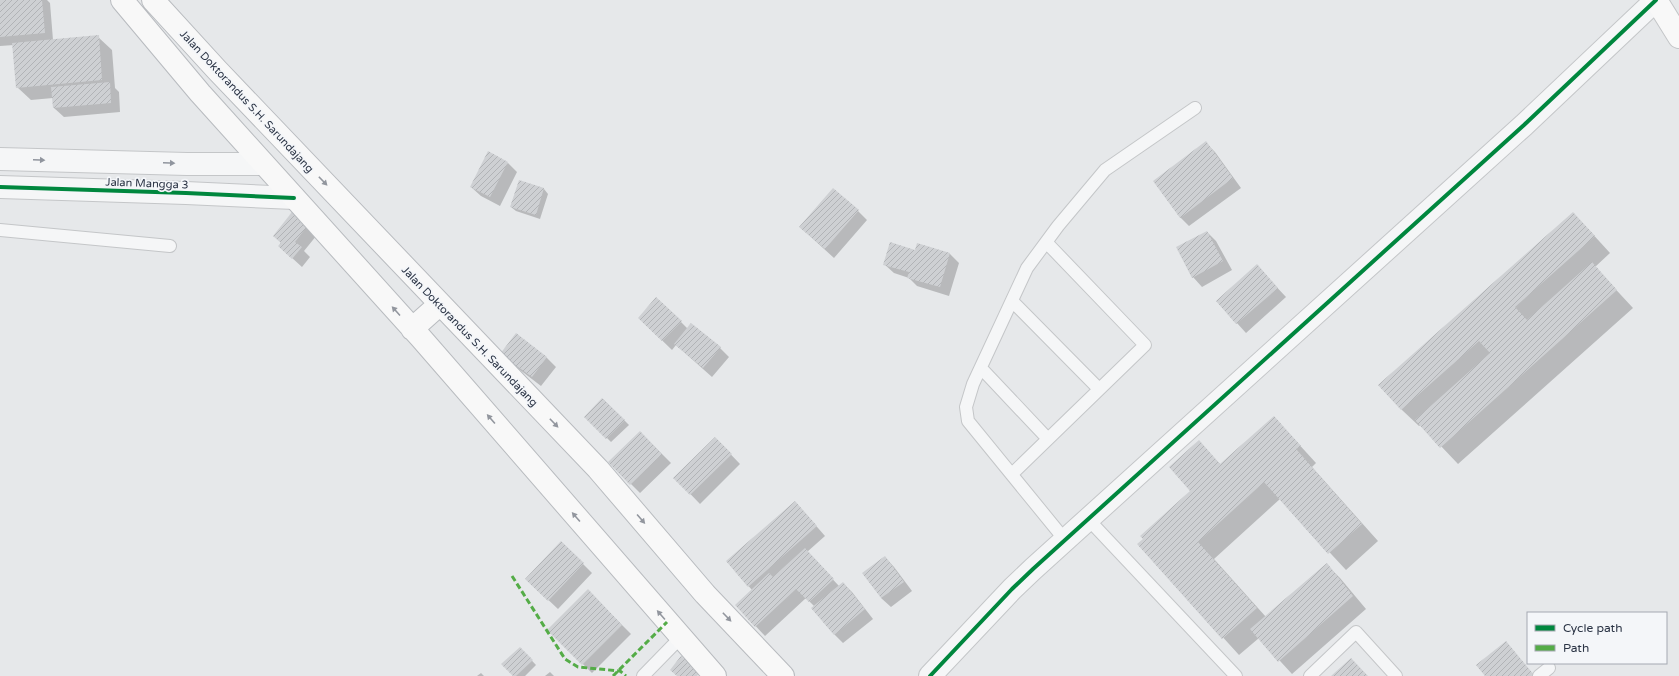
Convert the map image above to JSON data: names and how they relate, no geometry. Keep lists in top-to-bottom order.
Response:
{
  "streets": {
    "main road": ["Jalan Doktorandus S.H. Sarundajang"],
    "street": ["Jalan Mangga 3"]
  },
  "legend": ["Cycle path", "Path"]
}
